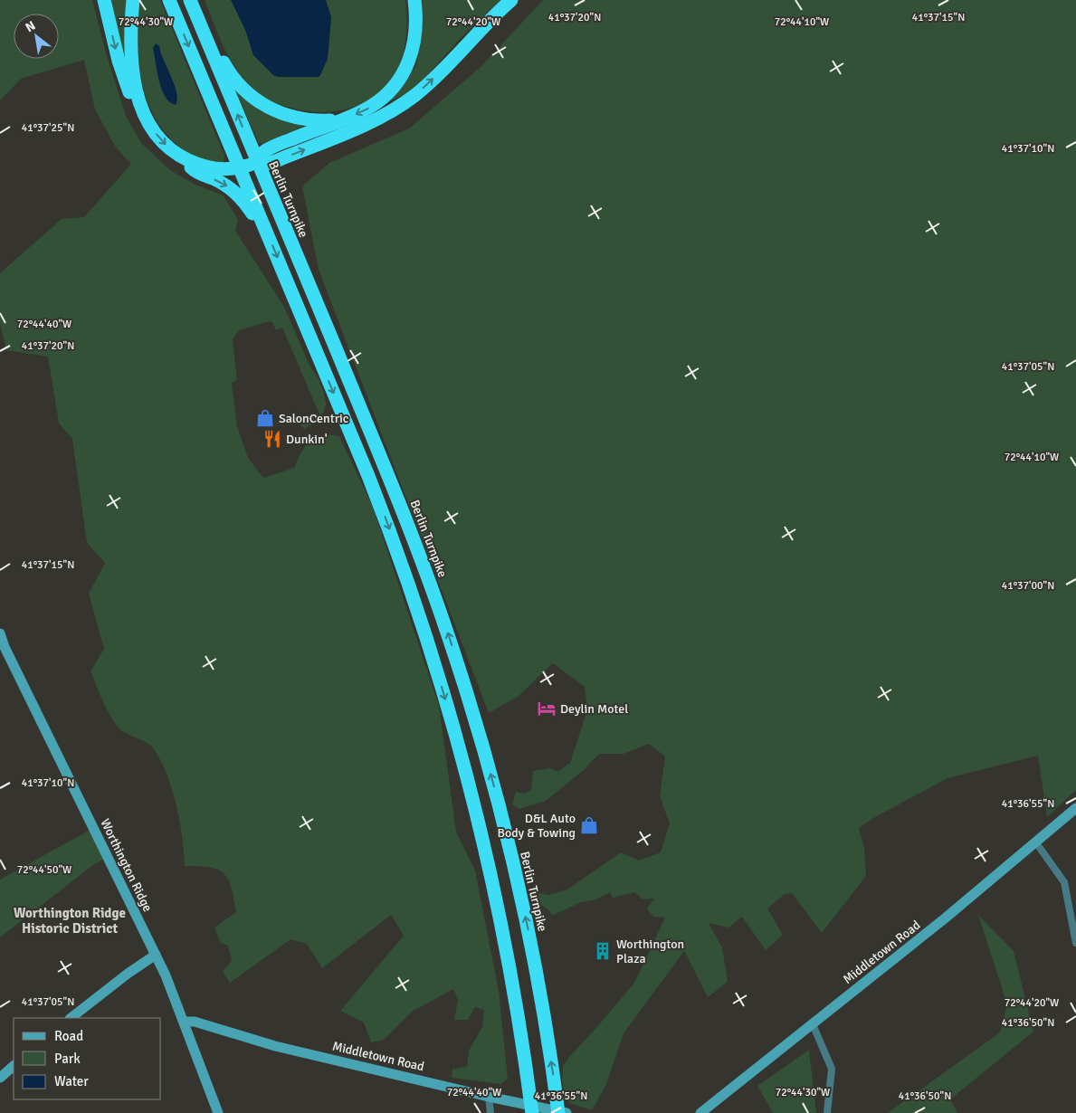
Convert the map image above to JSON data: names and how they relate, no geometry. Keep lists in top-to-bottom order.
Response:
{
  "streets": {
    "highway": ["Berlin Turnpike"],
    "street": ["Worthington Ridge", "Middletown Road"]
  },
  "crossings": [
    ["Berlin Turnpike", "Middletown Road"],
    ["Worthington Ridge", "Middletown Road"]
  ],
  "districts": ["Worthington Ridge Historic District"],
  "places": {
    "shop": ["SalonCentric", "D&L Auto Body & Towing"],
    "restaurant": ["Dunkin'"],
    "hotel": ["Deylin Motel"],
    "building": ["Worthington Plaza"]
  },
  "legend": ["Road", "Park", "Water"],
  "north": "top left",
  "coordinates": [
    "41°37'20\"N",
    "41°37'15\"N",
    "72°44'30\"W",
    "72°44'20\"W",
    "72°44'10\"W",
    "41°37'25\"N",
    "41°37'10\"N",
    "72°44'40\"W",
    "41°37'05\"N",
    "41°37'00\"N",
    "41°36'55\"N",
    "72°44'50\"W",
    "41°36'50\"N"
  ]
}
